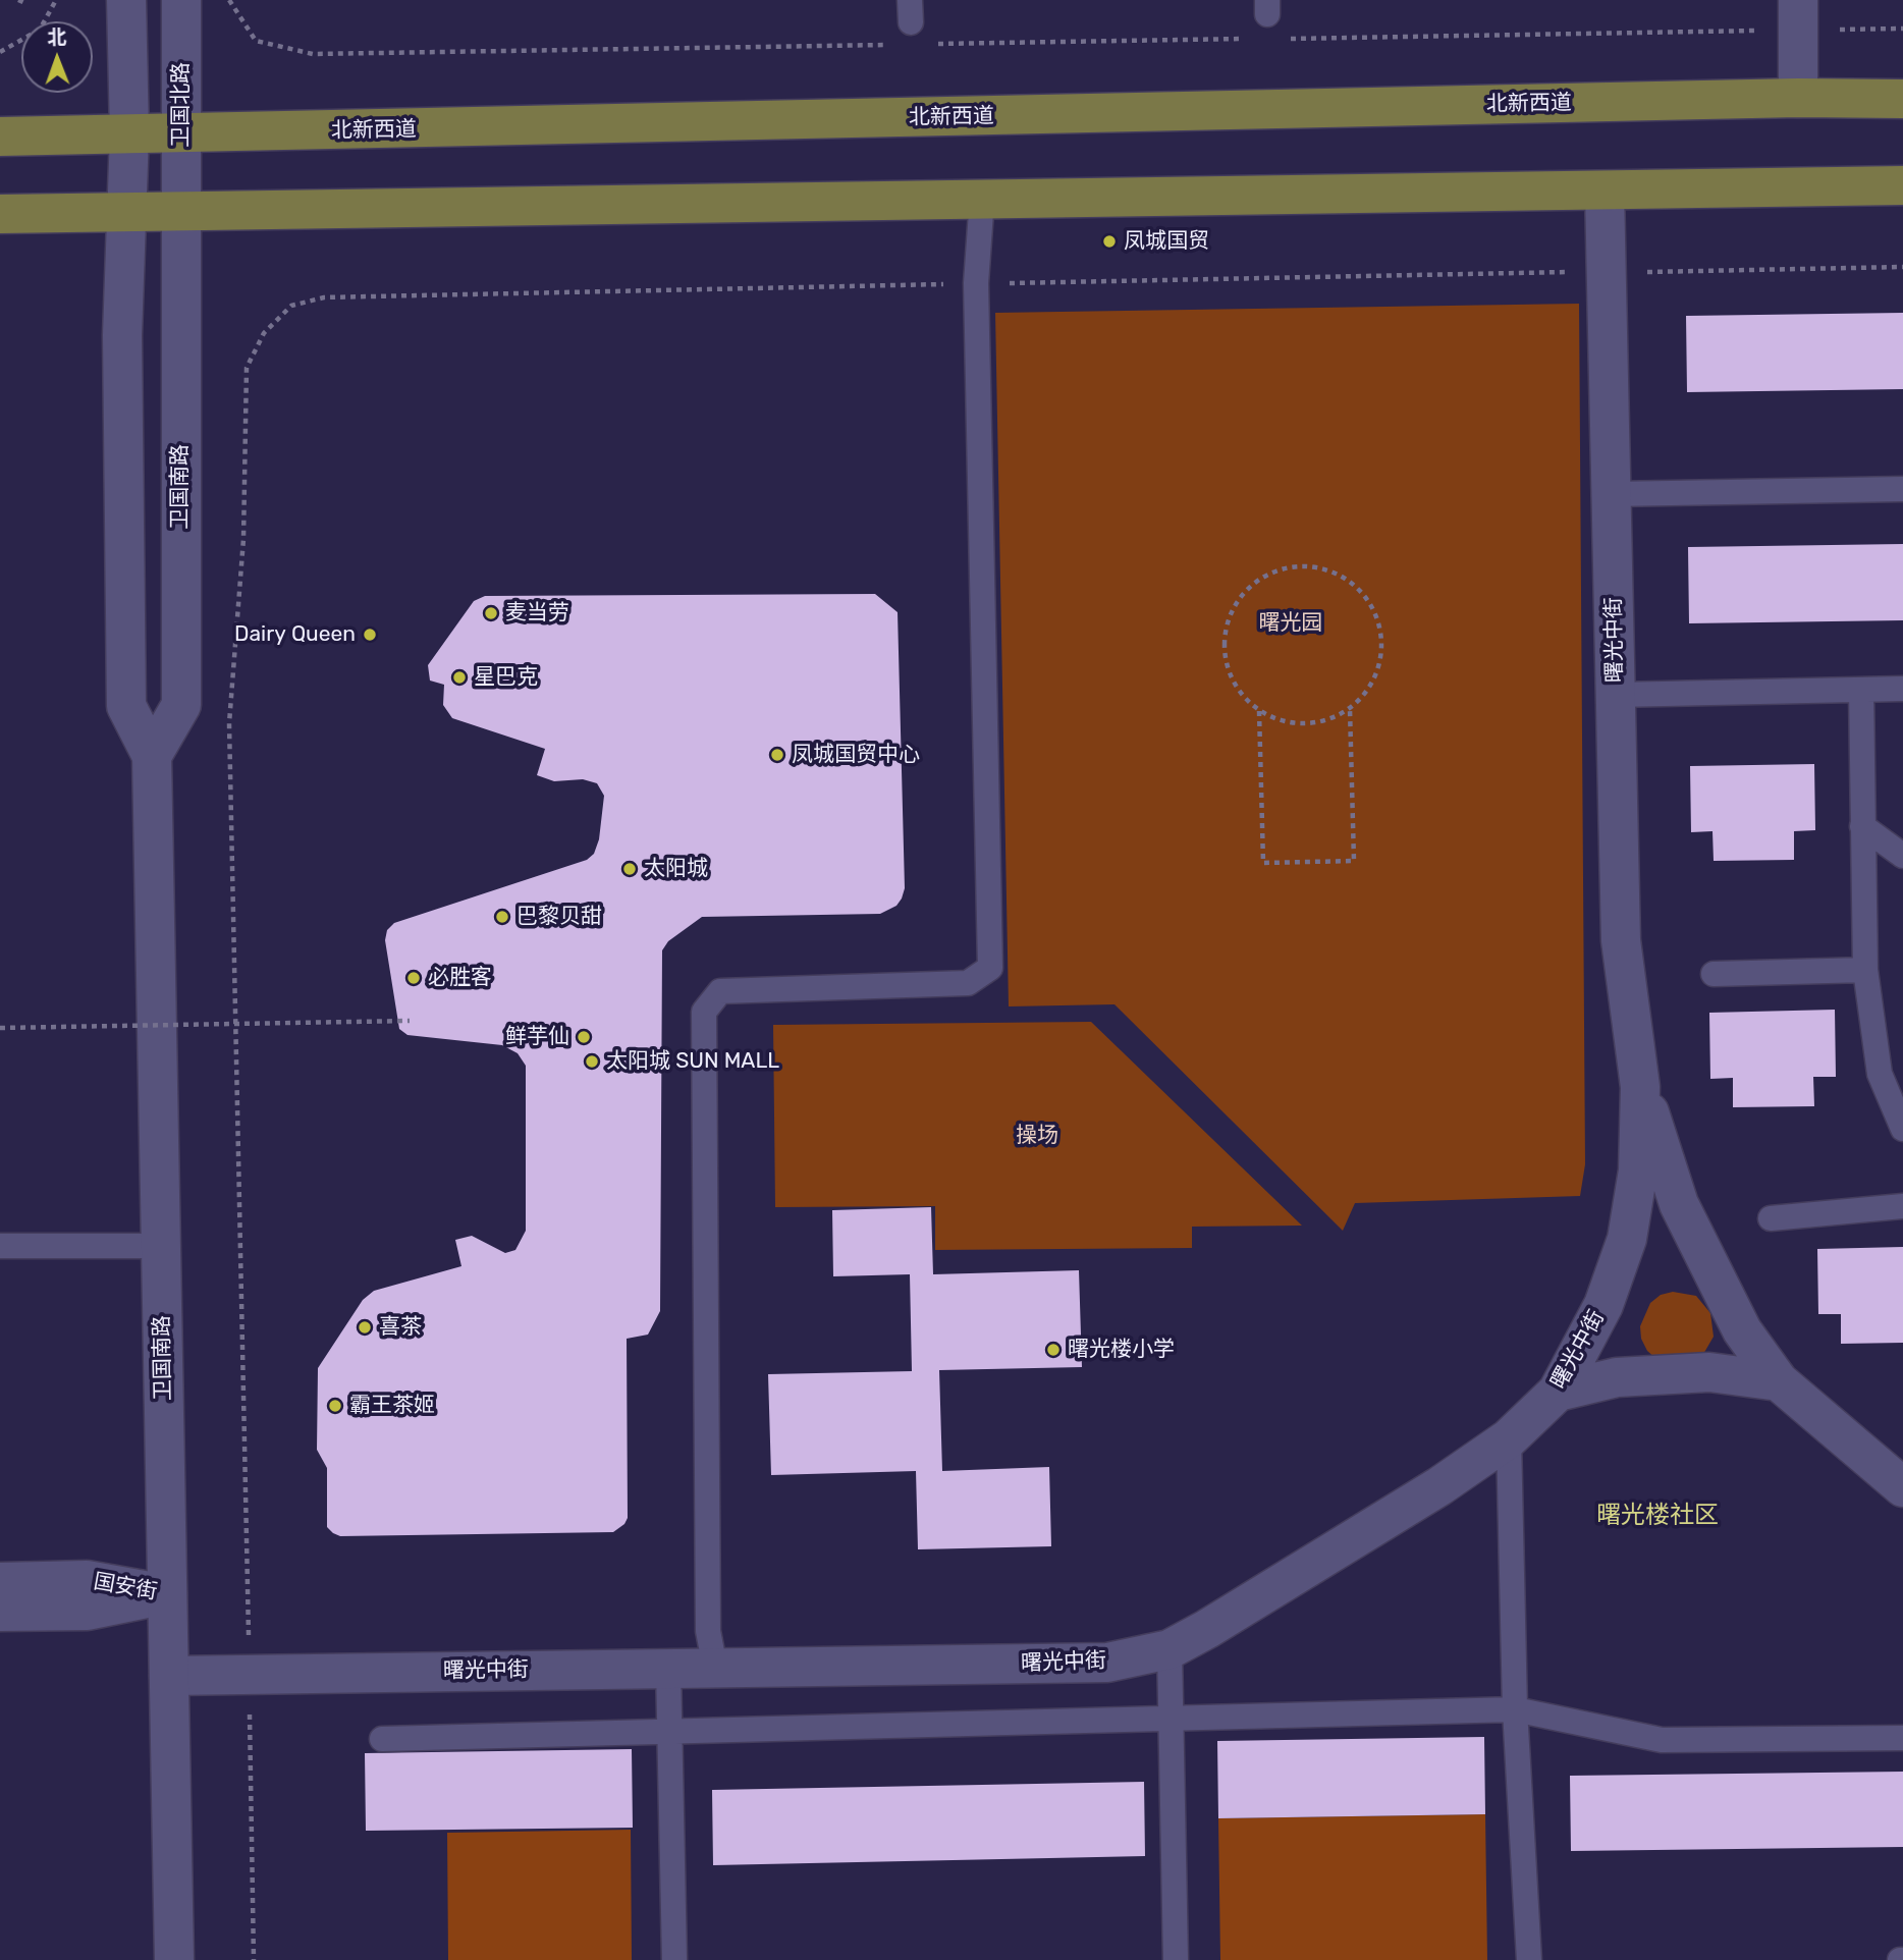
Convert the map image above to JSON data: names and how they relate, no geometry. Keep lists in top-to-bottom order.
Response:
{
  "streets": {
    "main road": ["北新西道"],
    "street": [
      "卫国北路",
      "卫国南路",
      "曙光中街",
      "国安街"
    ]
  },
  "crossings": [
    ["北新西道", "卫国北路"],
    ["卫国北路", "卫国南路"],
    ["卫国南路", "曙光中街"],
    ["卫国南路", "国安街"]
  ],
  "districts": ["曙光楼社区"],
  "parks": ["曙光园", "操场"],
  "places": [
    "凤城国贸",
    "麦当劳",
    "Dairy Queen",
    "星巴克",
    "凤城国贸中心",
    "太阳城",
    "巴黎贝甜",
    "必胜客",
    "鲜芋仙",
    "太阳城 SUN MALL",
    "喜茶",
    "曙光楼小学",
    "霸王茶姬"
  ],
  "north": "top"
}
